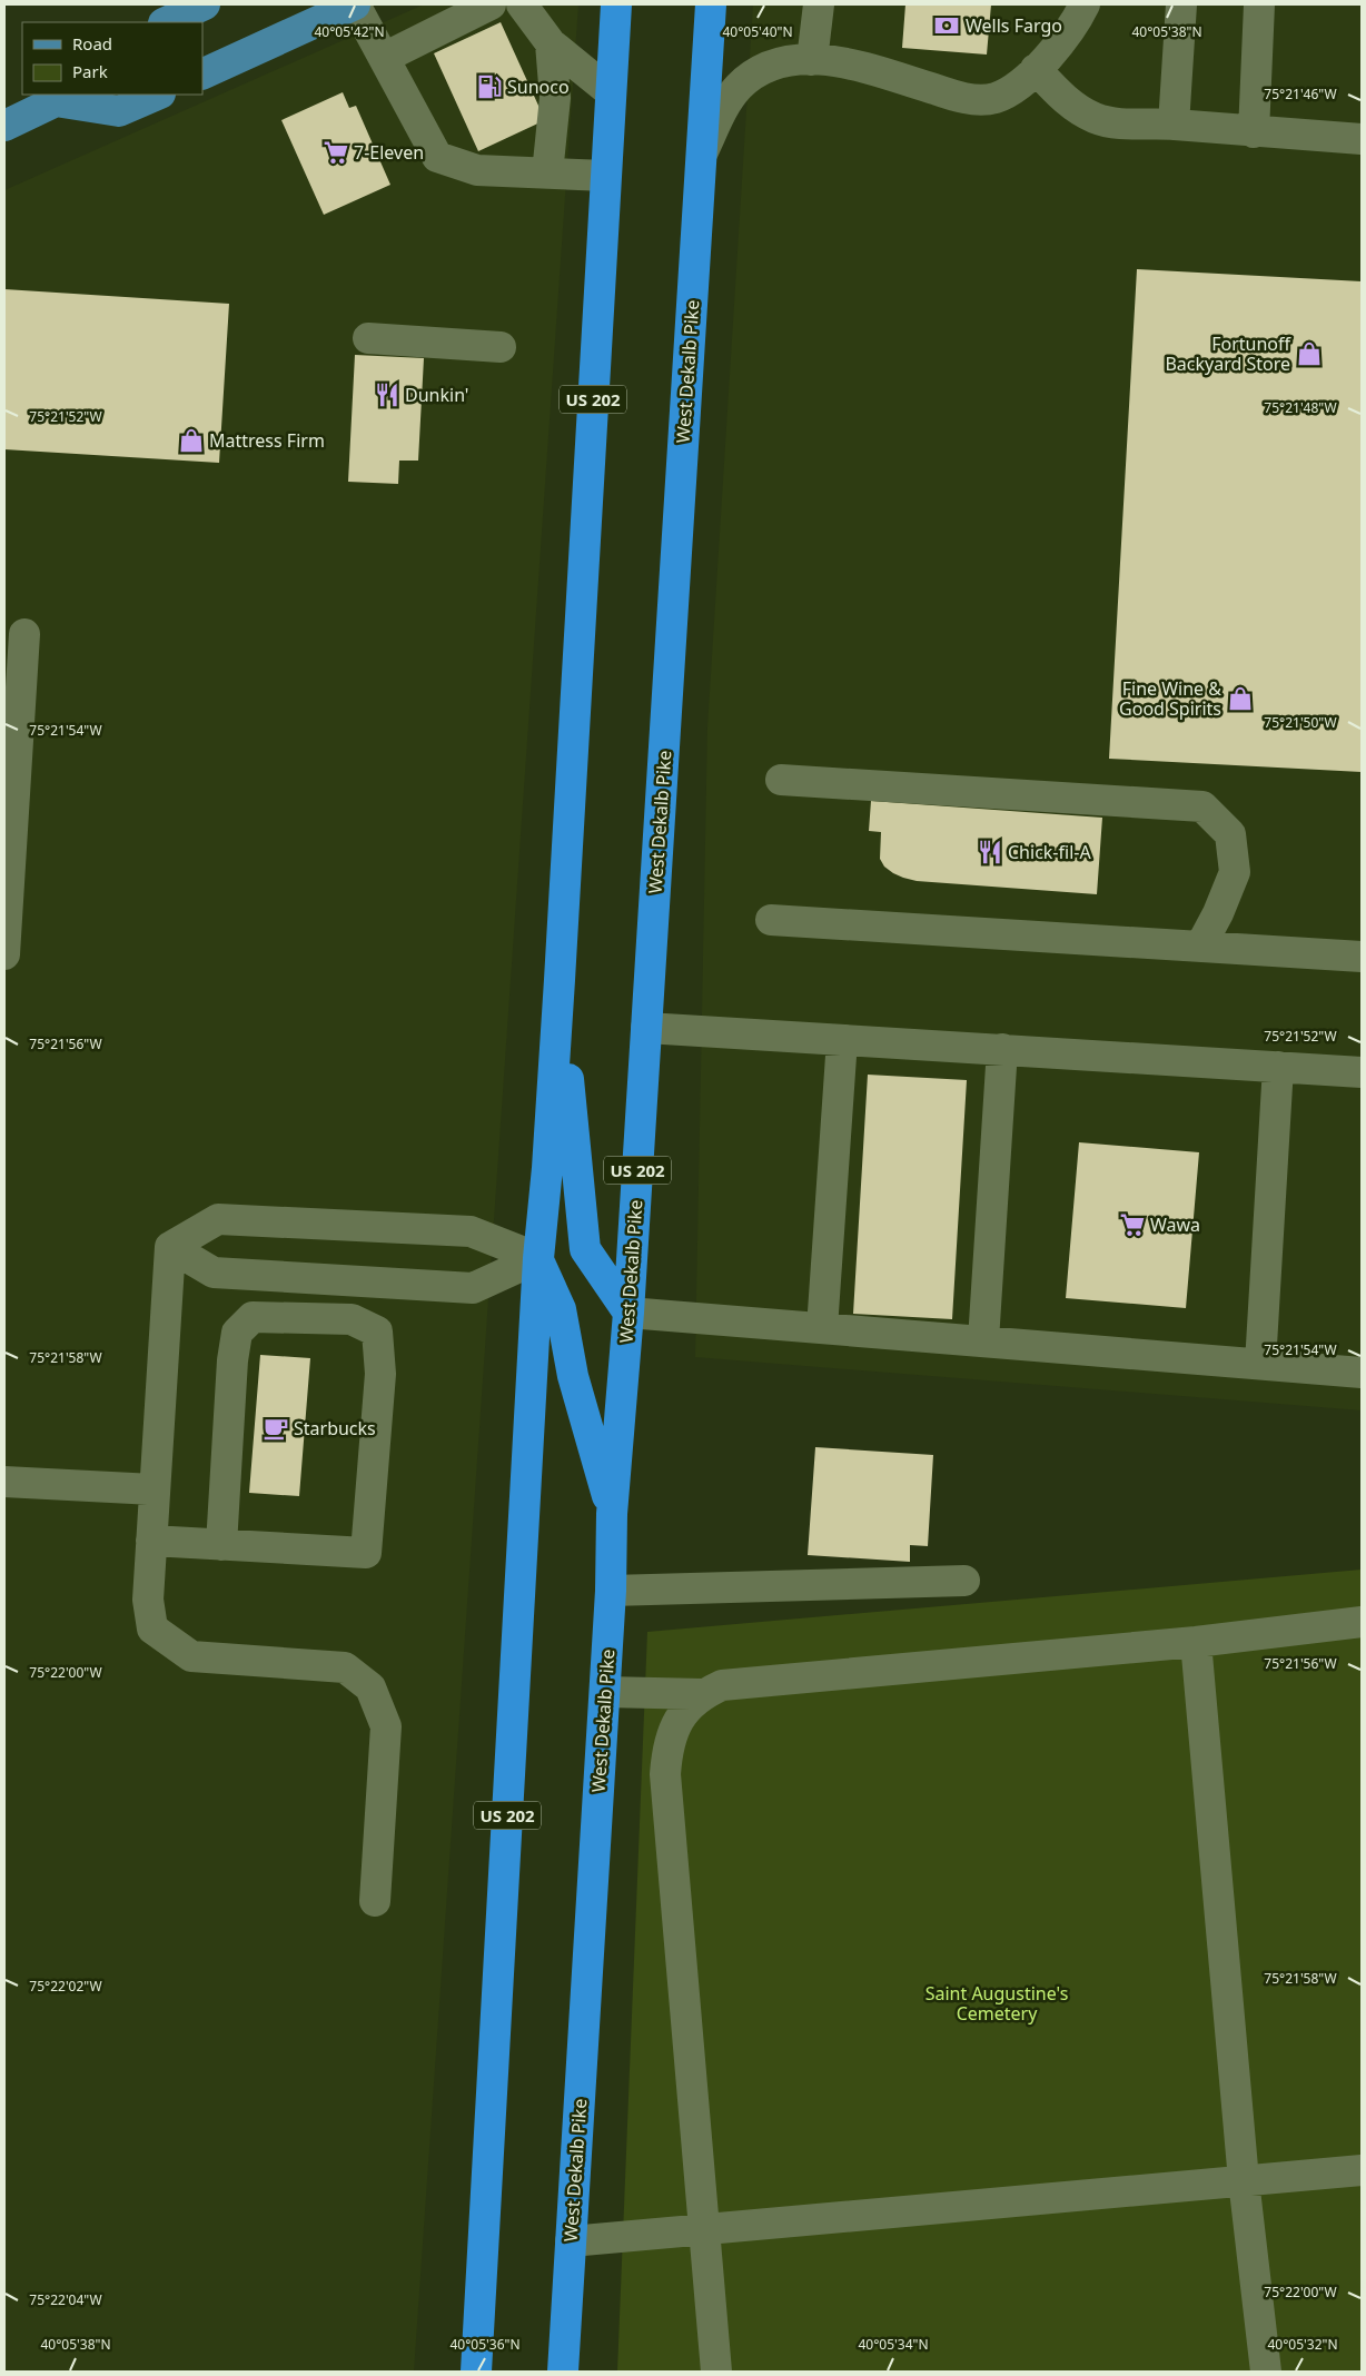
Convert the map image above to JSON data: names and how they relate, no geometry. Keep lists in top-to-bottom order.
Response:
{
  "streets": {
    "highway": ["West Dekalb Pike", "US 202"]
  },
  "parks": ["Saint Augustine's Cemetery"],
  "places": {
    "bank": ["Wells Fargo"],
    "fuel station": ["Sunoco"],
    "supermarket": ["7-Eleven", "Wawa"],
    "shop": ["Fortunoff Backyard Store", "Mattress Firm", "Fine Wine & Good Spirits"],
    "restaurant": ["Dunkin'", "Chick-fil-A"],
    "cafe": ["Starbucks"]
  },
  "legend": ["Road", "Park"],
  "coordinates": [
    "40°05'42\"N",
    "40°05'40\"N",
    "40°05'38\"N",
    "75°21'46\"W",
    "75°21'48\"W",
    "75°21'52\"W",
    "75°21'50\"W",
    "75°21'54\"W",
    "75°21'56\"W",
    "75°21'58\"W",
    "75°22'00\"W",
    "75°22'02\"W",
    "75°22'04\"W",
    "40°05'36\"N",
    "40°05'34\"N",
    "40°05'32\"N"
  ]
}
